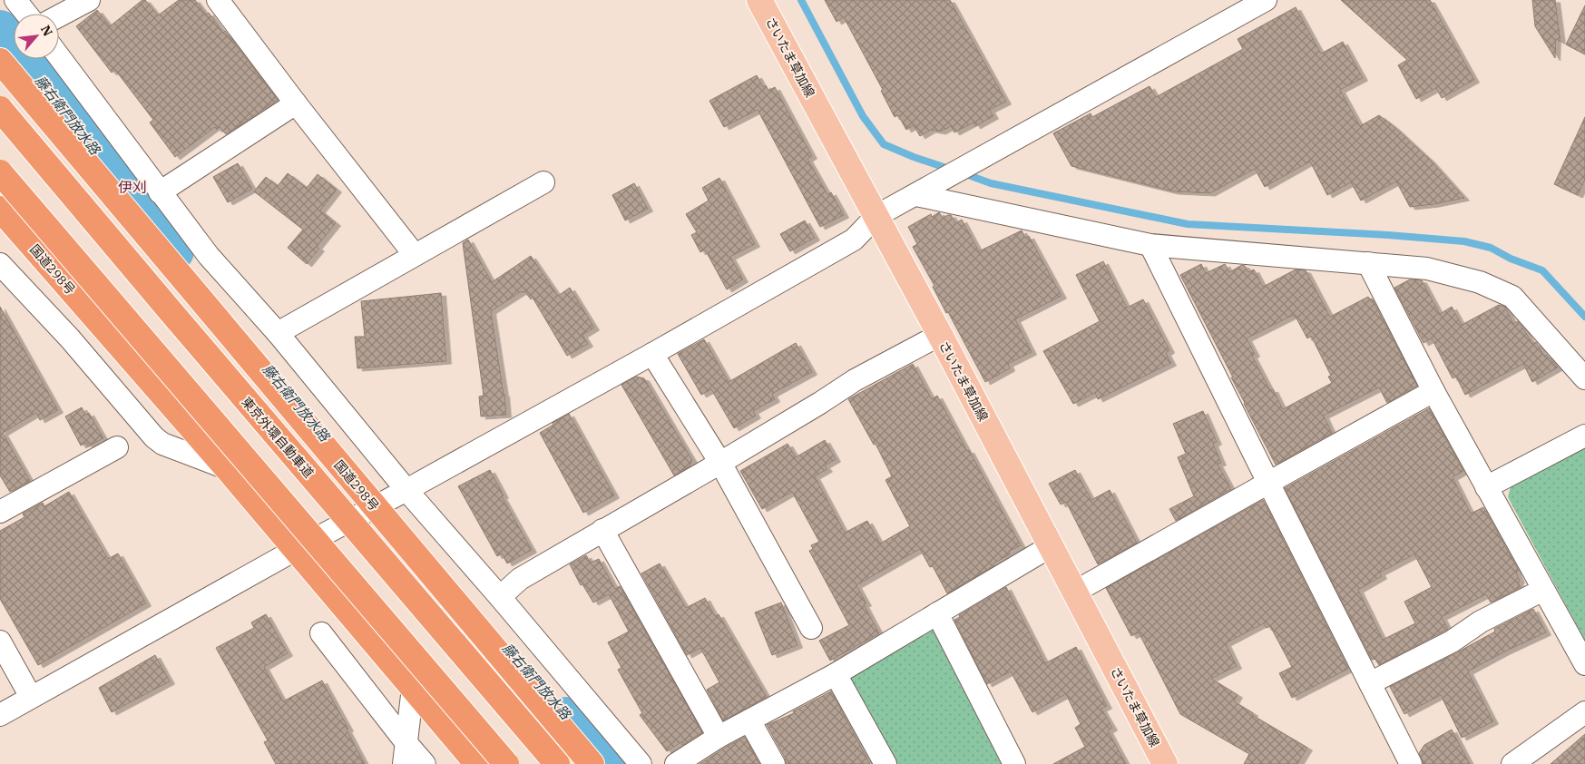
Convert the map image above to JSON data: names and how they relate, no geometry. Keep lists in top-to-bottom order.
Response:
{
  "streets": {
    "highway": ["国道298号", "東京外環自動車道"],
    "main road": ["さいたま草加線"]
  },
  "districts": ["伊刈"],
  "water": ["藤右衛門放水路"],
  "north": "top right"
}
